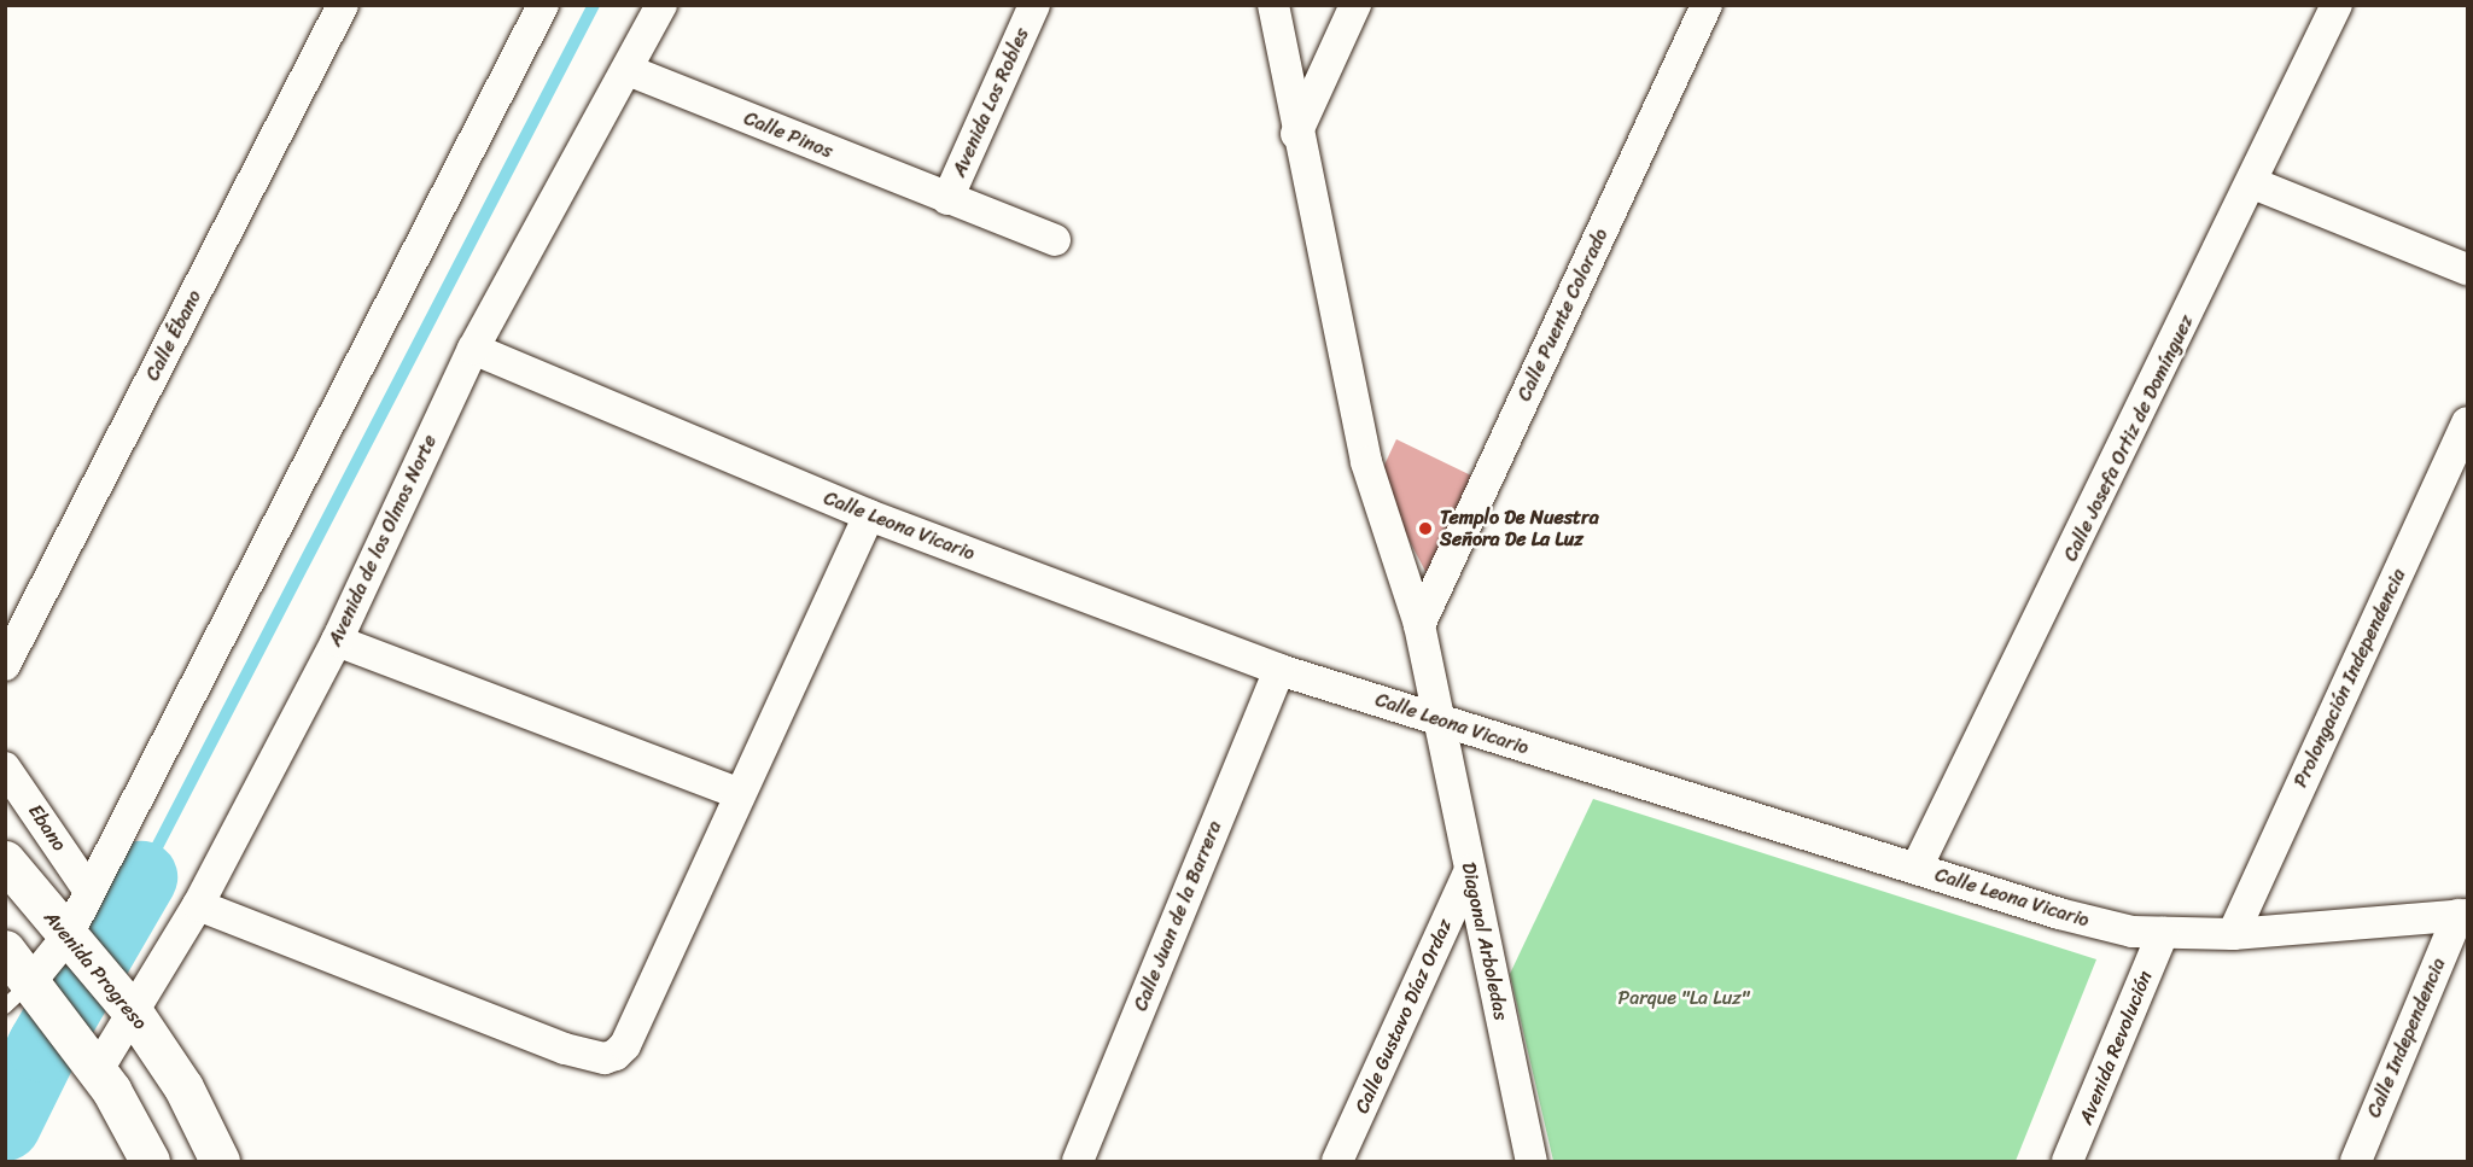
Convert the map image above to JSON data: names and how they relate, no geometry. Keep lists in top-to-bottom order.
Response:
{
  "streets": {
    "main road": ["Avenida Progreso"],
    "street": [
      "Avenida Los Robles",
      "Calle Pinos",
      "Calle Puente Colorado",
      "Calle Ébano",
      "Calle Josefa Ortiz de Domínguez",
      "Calle Leona Vicario",
      "Avenida de los Olmos Norte",
      "Prolongación Independencia",
      "Ebano",
      "Calle Juan de la Barrera",
      "Diagonal Arboledas",
      "Calle Gustavo Díaz Ordaz",
      "Calle Independencia",
      "Avenida Revolución"
    ]
  },
  "crossings": [
    ["Avenida Los Robles", "Calle Pinos"],
    ["Calle Pinos", "Avenida de los Olmos Norte"],
    ["Calle Puente Colorado", "Diagonal Arboledas"],
    ["Calle Josefa Ortiz de Domínguez", "Calle Leona Vicario"],
    ["Calle Leona Vicario", "Avenida de los Olmos Norte"],
    ["Calle Leona Vicario", "Prolongación Independencia"],
    ["Calle Leona Vicario", "Calle Juan de la Barrera"],
    ["Calle Leona Vicario", "Diagonal Arboledas"],
    ["Calle Leona Vicario", "Calle Independencia"],
    ["Calle Leona Vicario", "Avenida Revolución"],
    ["Avenida de los Olmos Norte", "Avenida Progreso"],
    ["Diagonal Arboledas", "Calle Gustavo Díaz Ordaz"]
  ],
  "parks": ["Parque \"La Luz\""],
  "places": ["Templo De Nuestra Señora De La Luz"]
}
